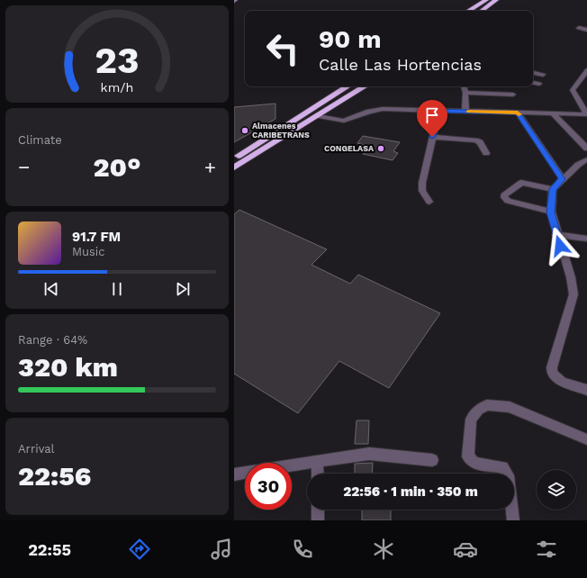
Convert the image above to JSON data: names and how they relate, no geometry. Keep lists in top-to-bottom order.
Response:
{
  "places": ["Almacenes CARIBETRANS", "CONGELASA"],
  "page": {
    "turn": ["90 m", "Calle Las Hortencias"],
    "tile": [
      "Climate",
      ["Range · 64%", "320 km"],
      ["Arrival", "22:56"]
    ],
    "heat": ["−", "20°", "+"],
    "song": ["91.7 FM", "Music"],
    "limit": "30",
    "trip": "22:56 · 1 min · 350 m",
    "tabs": "22:55",
    "gauge": ["23", "km/h"]
  }
}
